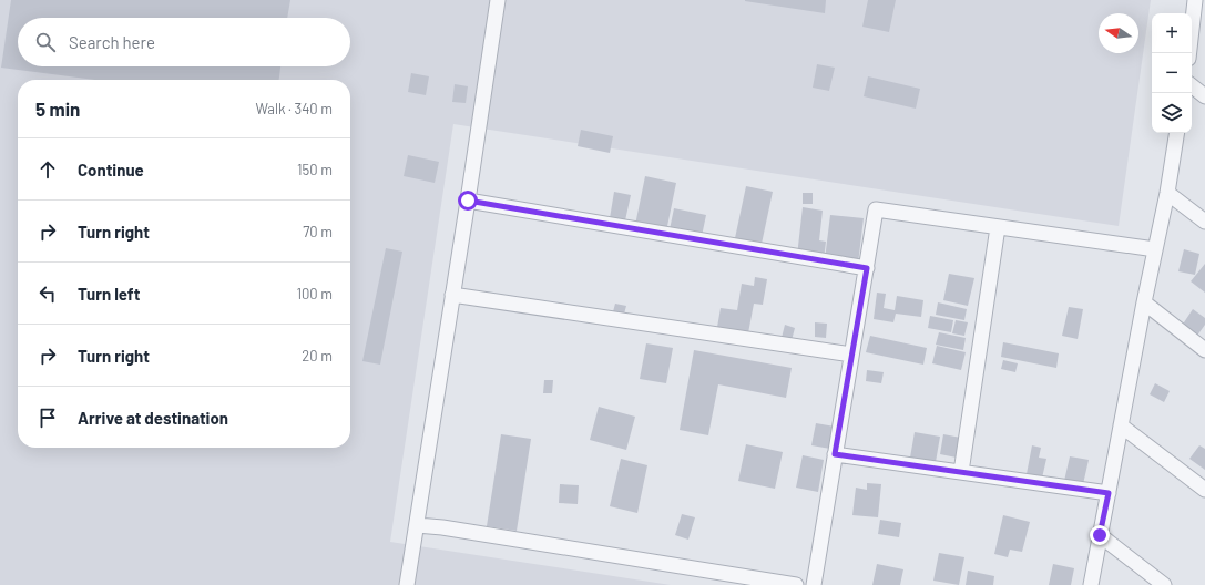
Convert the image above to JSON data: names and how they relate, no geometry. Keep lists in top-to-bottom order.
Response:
{
  "north": "left",
  "page": {
    "map_buttons": ["+", "−"],
    "search": "Search here",
    "heading": ["5 min", "Walk · 340 m"],
    "list": [
      ["Continue", "150 m"],
      ["Turn right", "70 m"],
      ["Turn left", "100 m"],
      ["Turn right", "20 m"],
      "Arrive at destination"
    ]
  }
}
